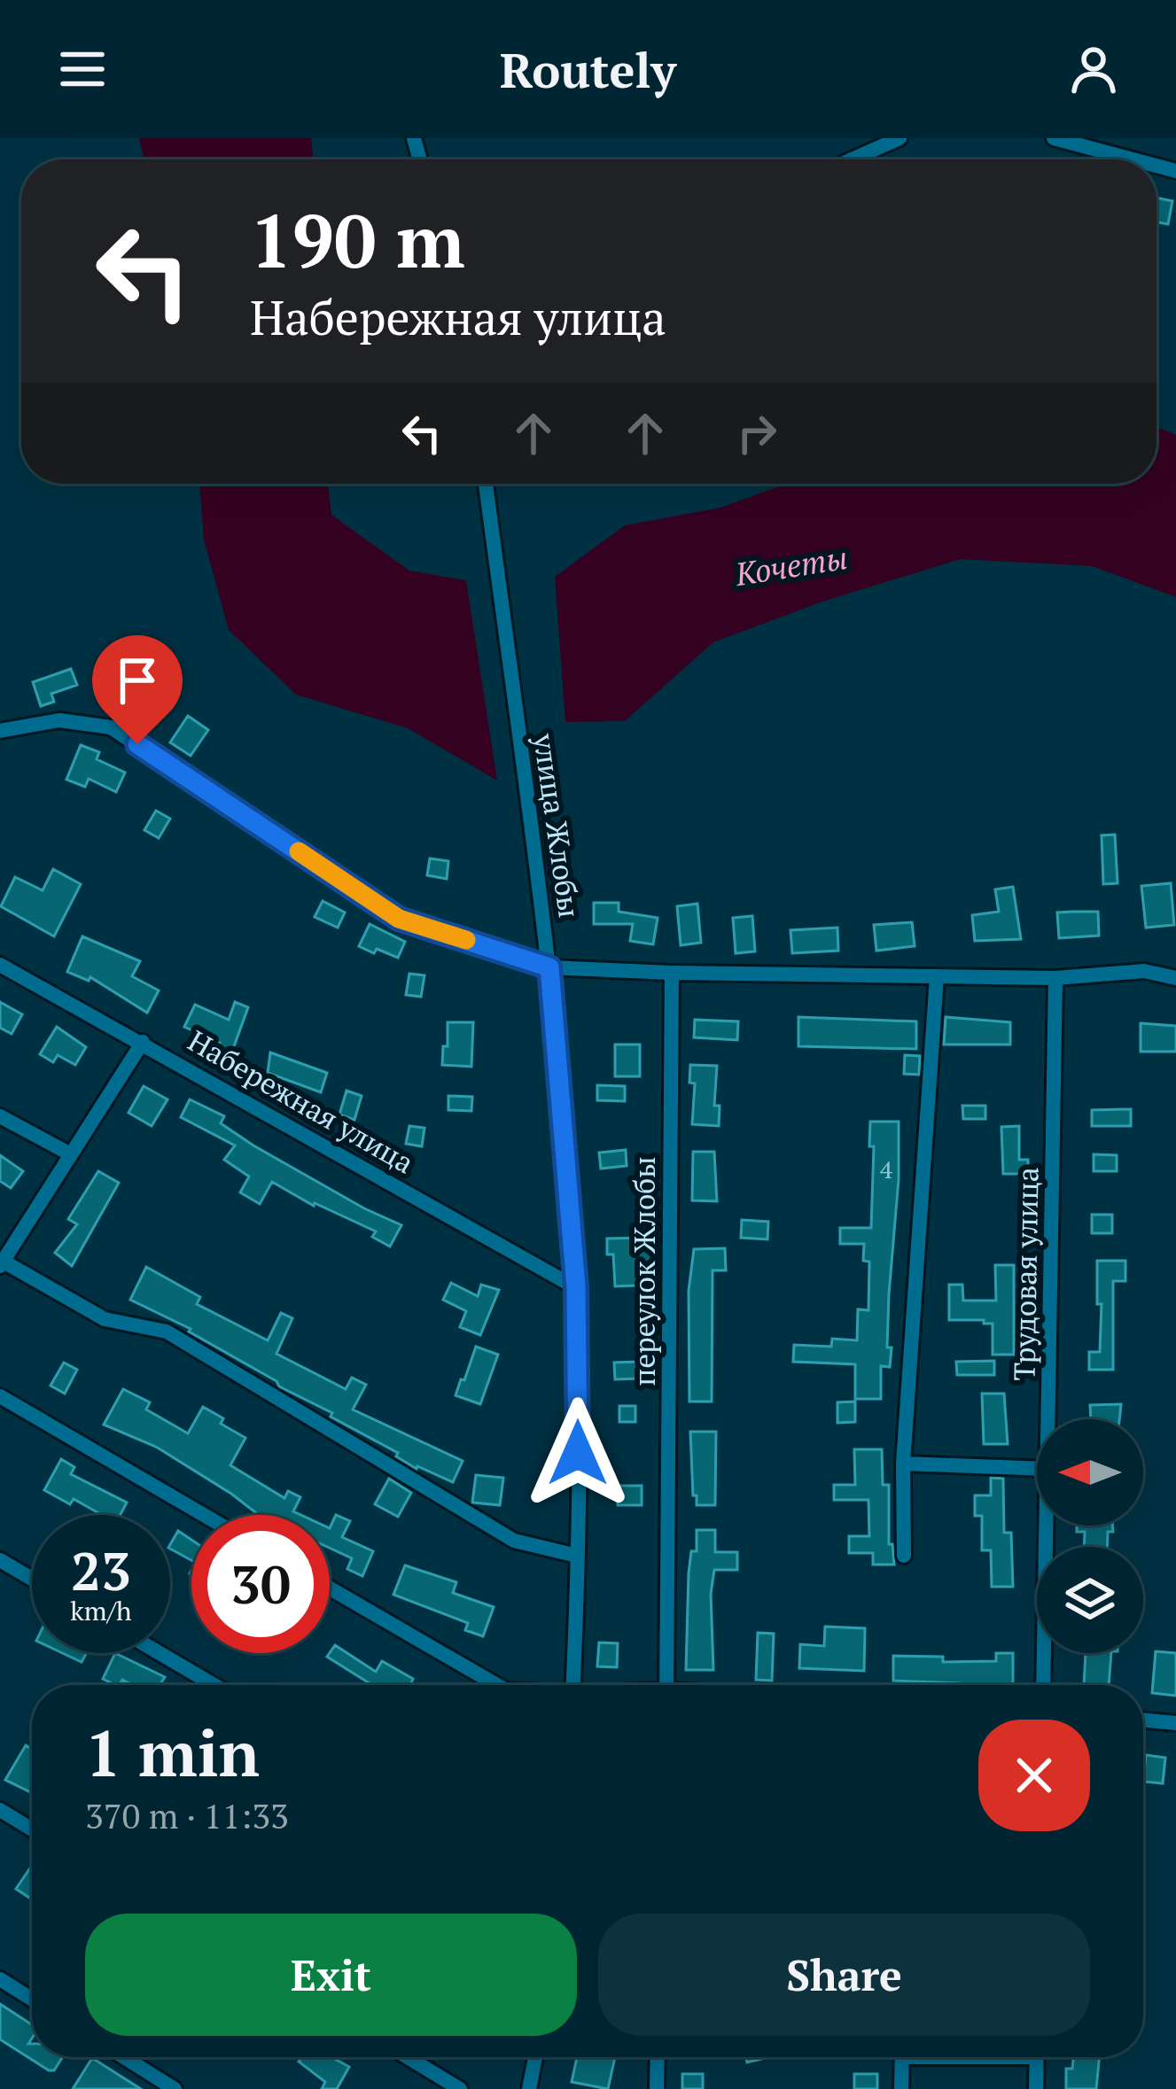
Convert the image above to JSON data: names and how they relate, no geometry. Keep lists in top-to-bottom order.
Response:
{
  "streets": {
    "street": [
      "улица Жлобы",
      "Набережная улица",
      "переулок Жлобы",
      "Трудовая улица"
    ]
  },
  "crossings": [
    ["улица Жлобы", "Набережная улица"]
  ],
  "water": ["Кочеты"],
  "house_numbers": ["4"],
  "north": "left",
  "page": {
    "header": "Routely",
    "turn": ["190 m", "Набережная улица"],
    "speed": "23 km/h",
    "limit": "30",
    "heading": ["1 min", "370 m · 11:33"],
    "buttons": ["Exit", "Share"]
  }
}
